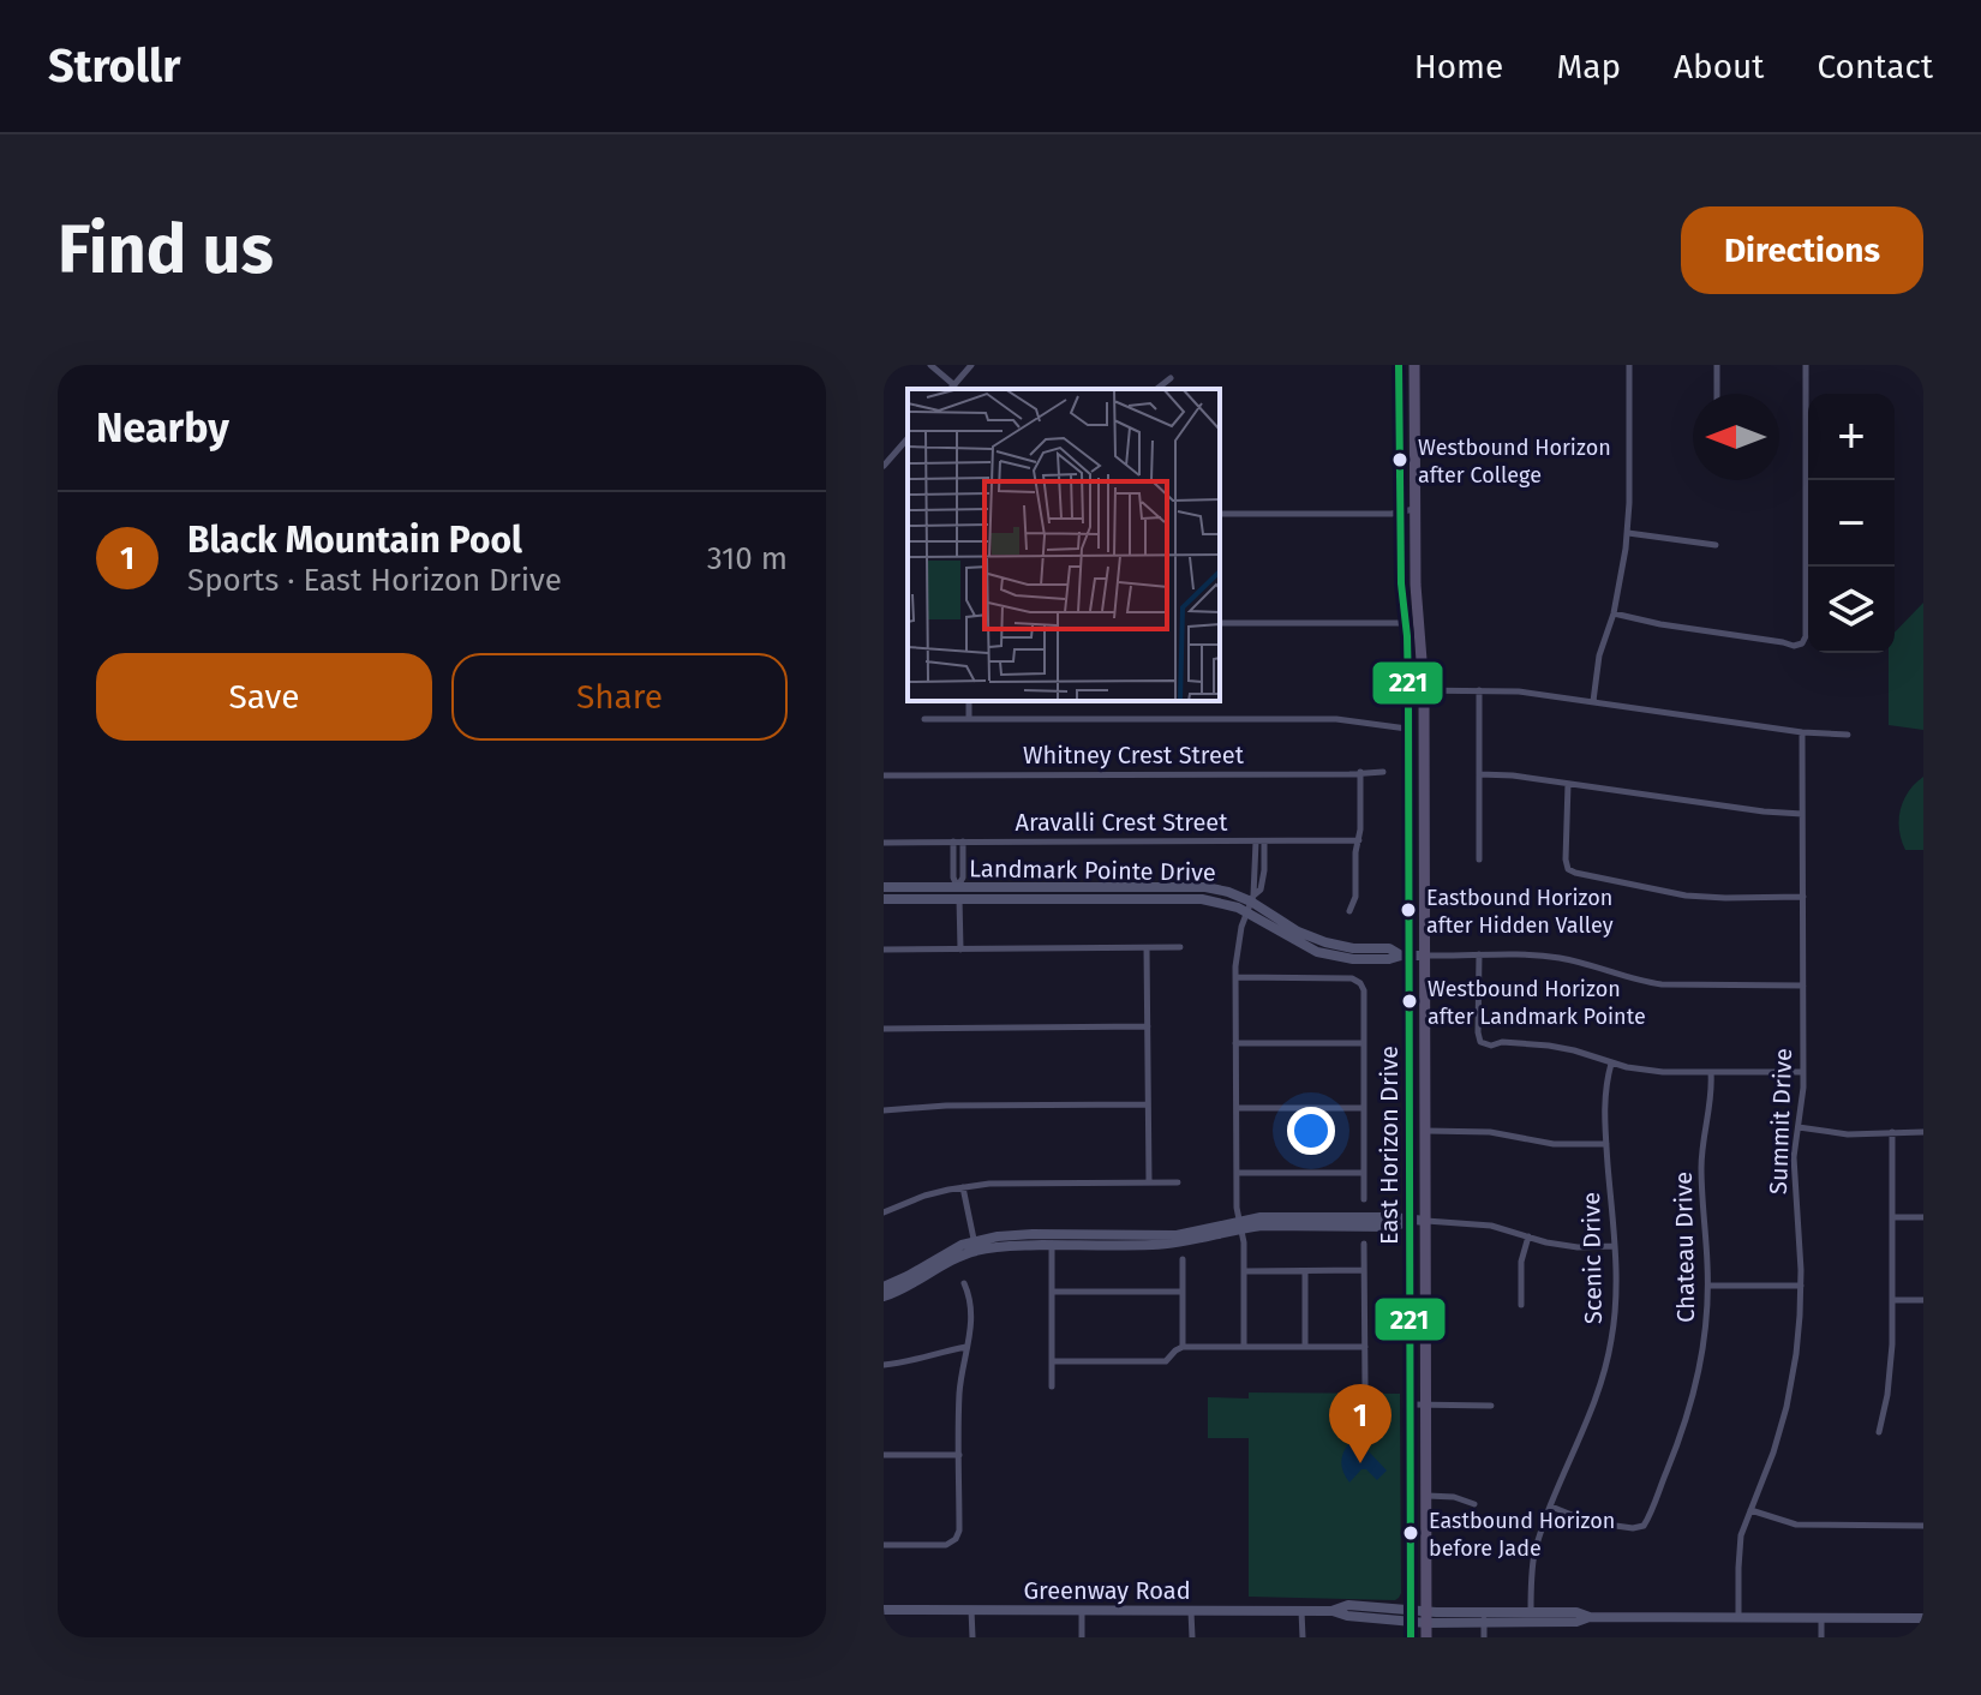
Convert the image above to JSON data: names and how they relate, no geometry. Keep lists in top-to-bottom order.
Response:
{
  "streets": {
    "main road": ["East Horizon Drive"],
    "street": [
      "Whitney Crest Street",
      "Aravalli Crest Street",
      "Landmark Pointe Drive",
      "Summit Drive",
      "Chateau Drive",
      "Scenic Drive",
      "Greenway Road"
    ]
  },
  "crossings": [
    ["Landmark Pointe Drive", "East Horizon Drive"],
    ["Summit Drive", "Greenway Road"],
    ["East Horizon Drive", "Greenway Road"],
    ["Chateau Drive", "Scenic Drive"],
    ["Scenic Drive", "Greenway Road"]
  ],
  "places": [
    "Westbound Horizon after College",
    "Eastbound Horizon after Hidden Valley",
    "Westbound Horizon after Landmark Pointe",
    "Eastbound Horizon before Jade"
  ],
  "lines": ["transit line 221"],
  "north": "left",
  "page": {
    "header": "Strollr",
    "nav": [
      "Home",
      "Map",
      "About",
      "Contact"
    ],
    "buttons": [
      "Directions",
      ["Save", "Share"]
    ],
    "title": "Find us",
    "heading": "Nearby",
    "map_buttons": ["+", "−"],
    "list": [
      {
        "mark": "1",
        "name": "Black Mountain Pool",
        "note": "Sports · East Horizon Drive",
        "value": "310 m"
      }
    ],
    "pins": "1"
  }
}
